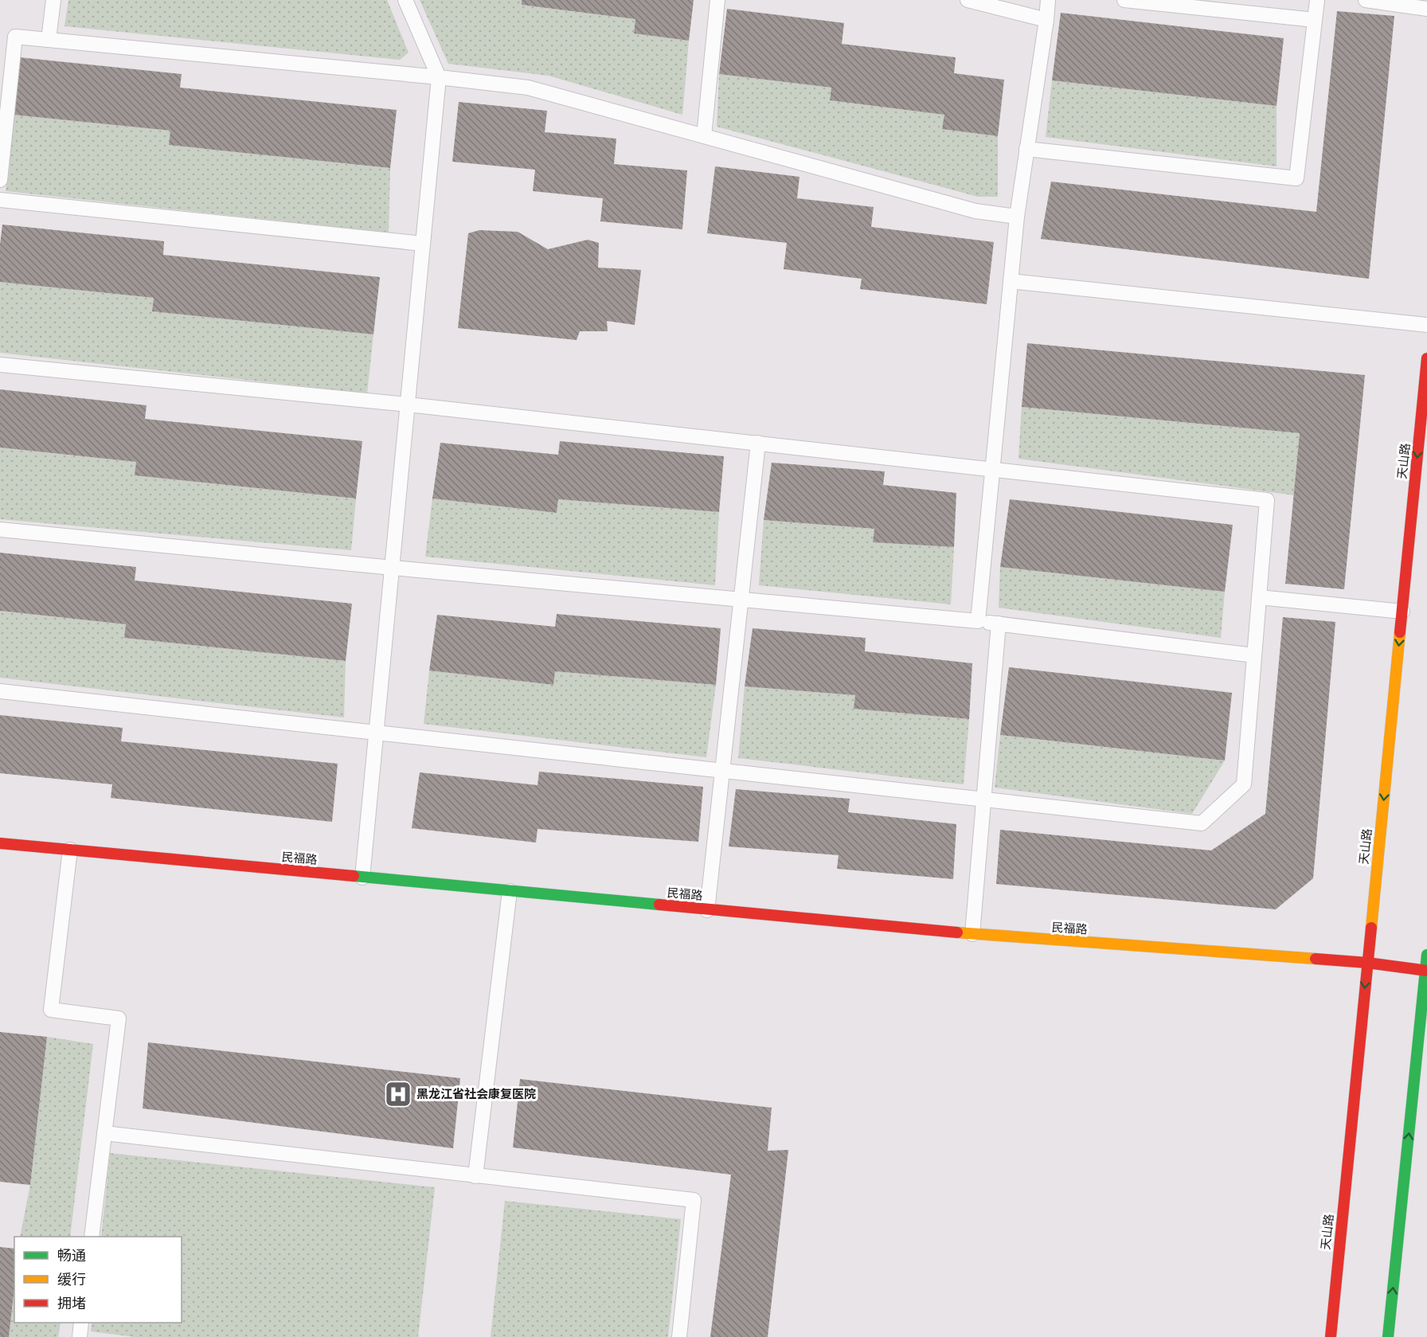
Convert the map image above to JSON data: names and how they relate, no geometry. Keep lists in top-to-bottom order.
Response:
{
  "streets": {
    "street": ["天山路", "民福路"]
  },
  "crossings": [
    ["天山路", "民福路"]
  ],
  "places": {
    "hospital": ["黑龙江省社会康复医院"]
  },
  "legend": ["畅通", "缓行", "拥堵"]
}
